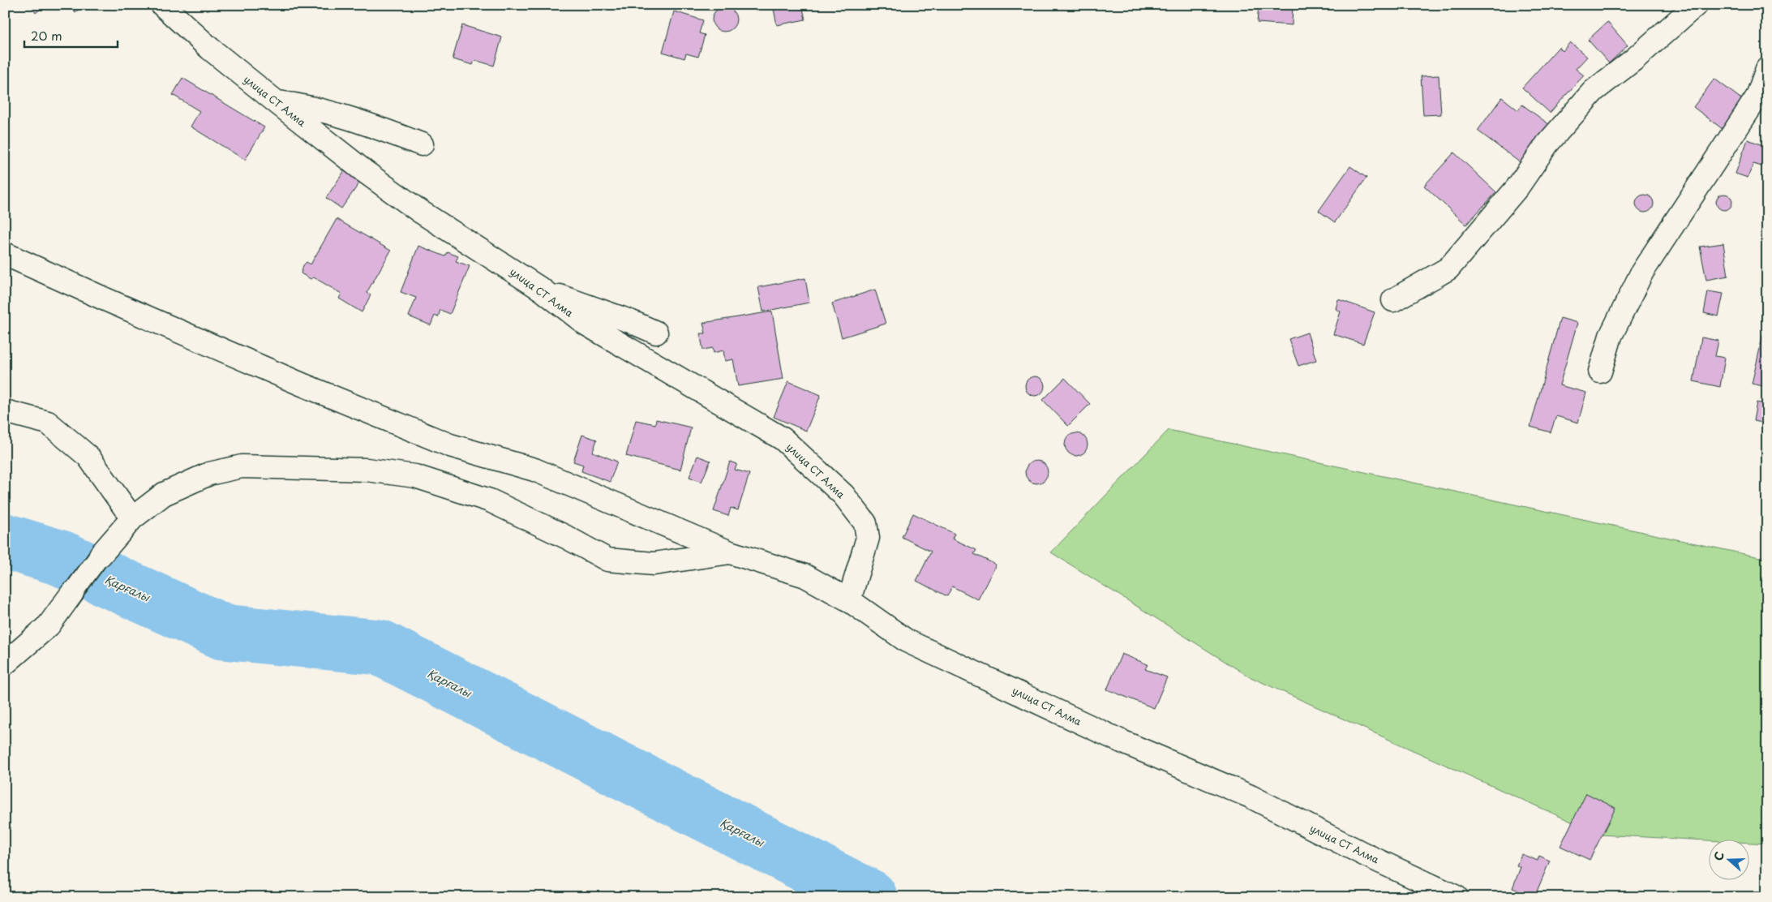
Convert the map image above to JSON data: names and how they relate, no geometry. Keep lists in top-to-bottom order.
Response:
{
  "streets": {
    "street": ["улица СТ Алма"]
  },
  "water": ["Қарғалы"],
  "scale_bar": "20 m",
  "north": "left"
}
